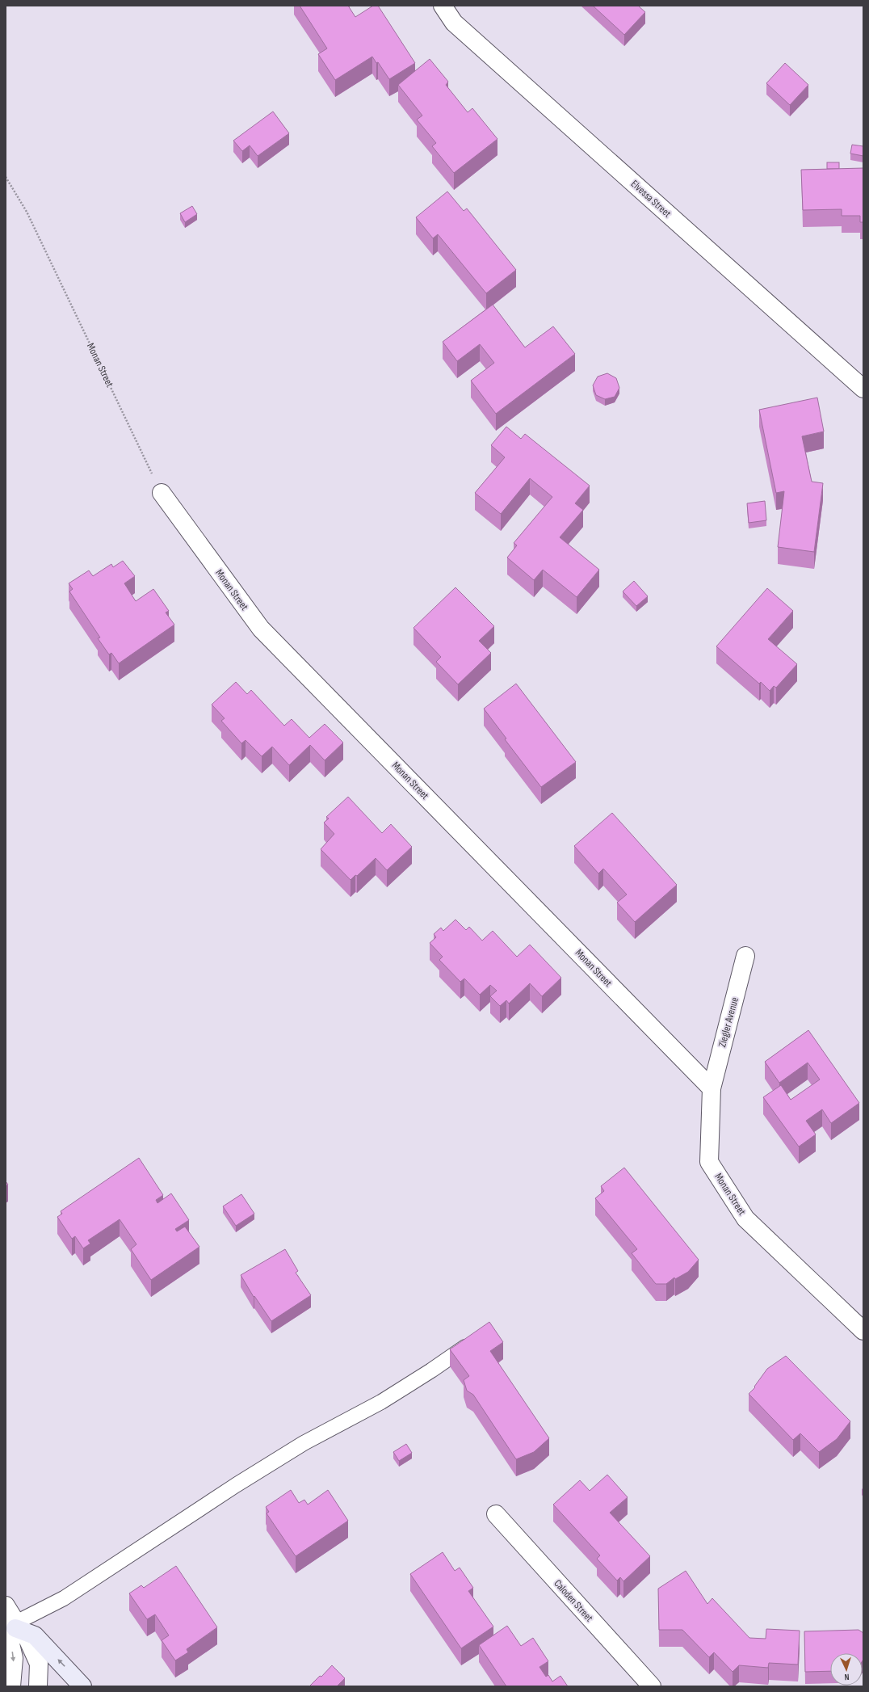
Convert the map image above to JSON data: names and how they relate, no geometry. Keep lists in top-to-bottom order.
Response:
{
  "streets": {
    "street": [
      "Elvessa Street",
      "Monan Street",
      "Ziegler Avenue",
      "Caloden Street"
    ]
  },
  "crossings": [
    ["Monan Street", "Ziegler Avenue"]
  ],
  "north": "bottom"
}
